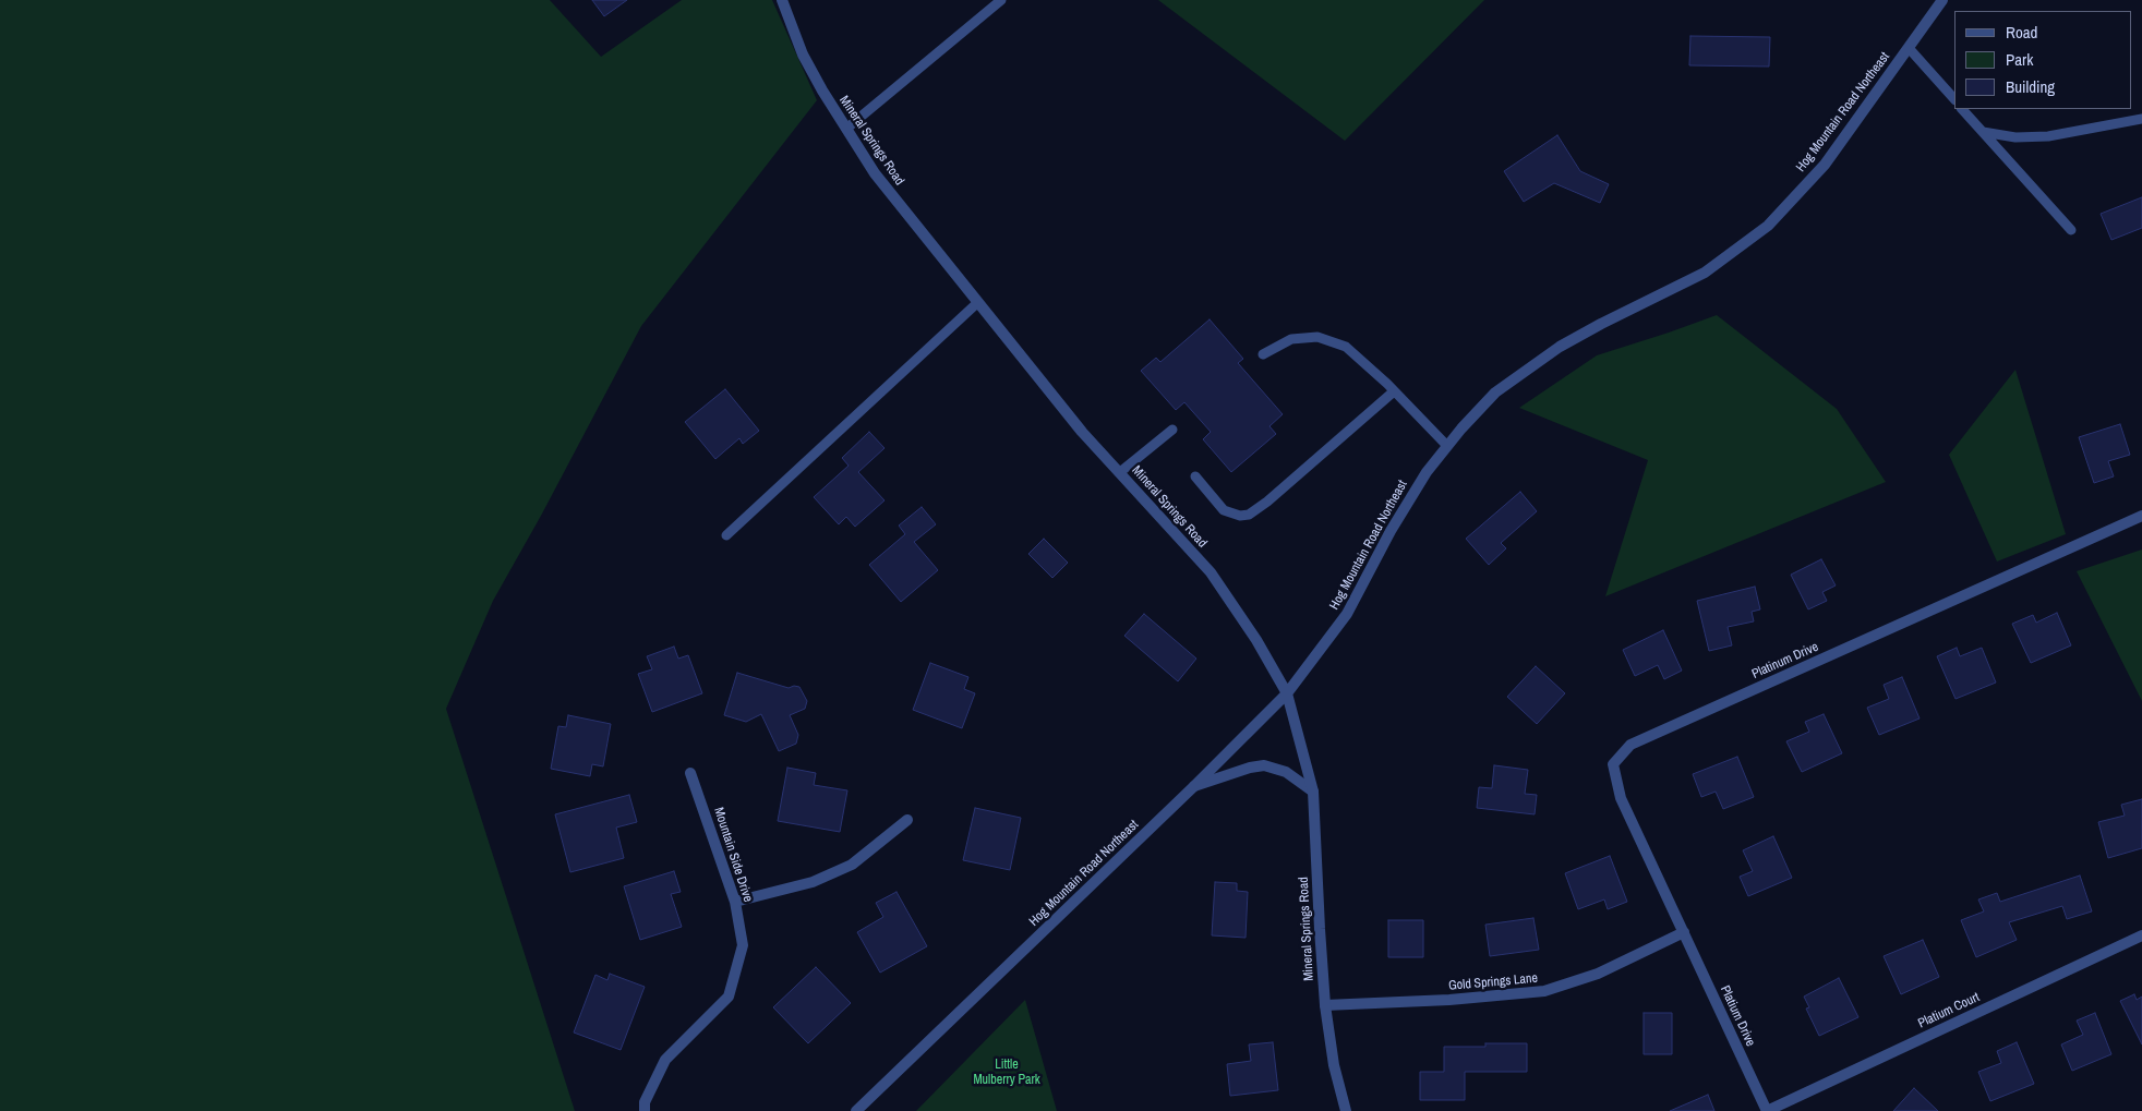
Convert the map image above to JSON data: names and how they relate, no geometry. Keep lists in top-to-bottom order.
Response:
{
  "streets": {
    "street": [
      "Hog Mountain Road Northeast",
      "Mineral Springs Road",
      "Platinum Drive",
      "Mountain Side Drive",
      "Gold Springs Lane",
      "Platium Court",
      "Platium Drive"
    ]
  },
  "crossings": [
    ["Hog Mountain Road Northeast", "Mineral Springs Road"],
    ["Mineral Springs Road", "Gold Springs Lane"],
    ["Platinum Drive", "Gold Springs Lane"],
    ["Platinum Drive", "Platium Drive"],
    ["Gold Springs Lane", "Platium Drive"],
    ["Platium Court", "Platium Drive"]
  ],
  "parks": ["Little Mulberry Park"],
  "legend": ["Road", "Park", "Building"]
}
